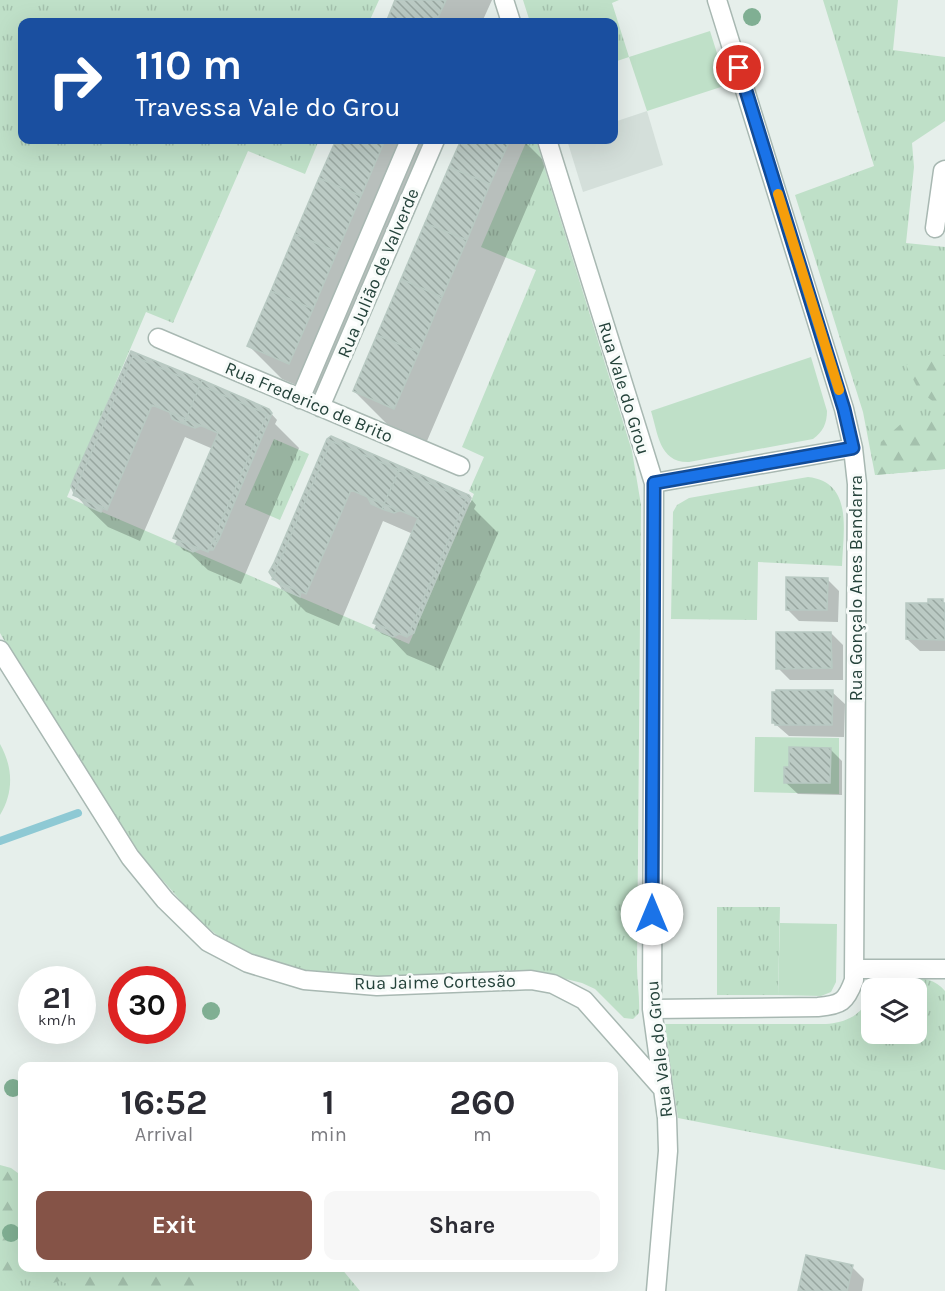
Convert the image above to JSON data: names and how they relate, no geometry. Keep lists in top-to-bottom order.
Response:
{
  "streets": {
    "street": [
      "Rua Julião de Valverde",
      "Rua Vale do Grou",
      "Rua Frederico de Brito",
      "Rua Gonçalo Anes Bandarra",
      "Rua Jaime Cortesão"
    ]
  },
  "crossings": [
    ["Rua Julião de Valverde", "Rua Frederico de Brito"],
    ["Rua Vale do Grou", "Rua Gonçalo Anes Bandarra"],
    ["Rua Vale do Grou", "Rua Jaime Cortesão"]
  ],
  "page": {
    "turn": ["110 m", "Travessa Vale do Grou"],
    "speed": "21 km/h",
    "limit": "30",
    "eta": [
      "16:52",
      "Arrival",
      "1",
      "min",
      "260",
      "m"
    ],
    "buttons": ["Exit", "Share"]
  }
}
